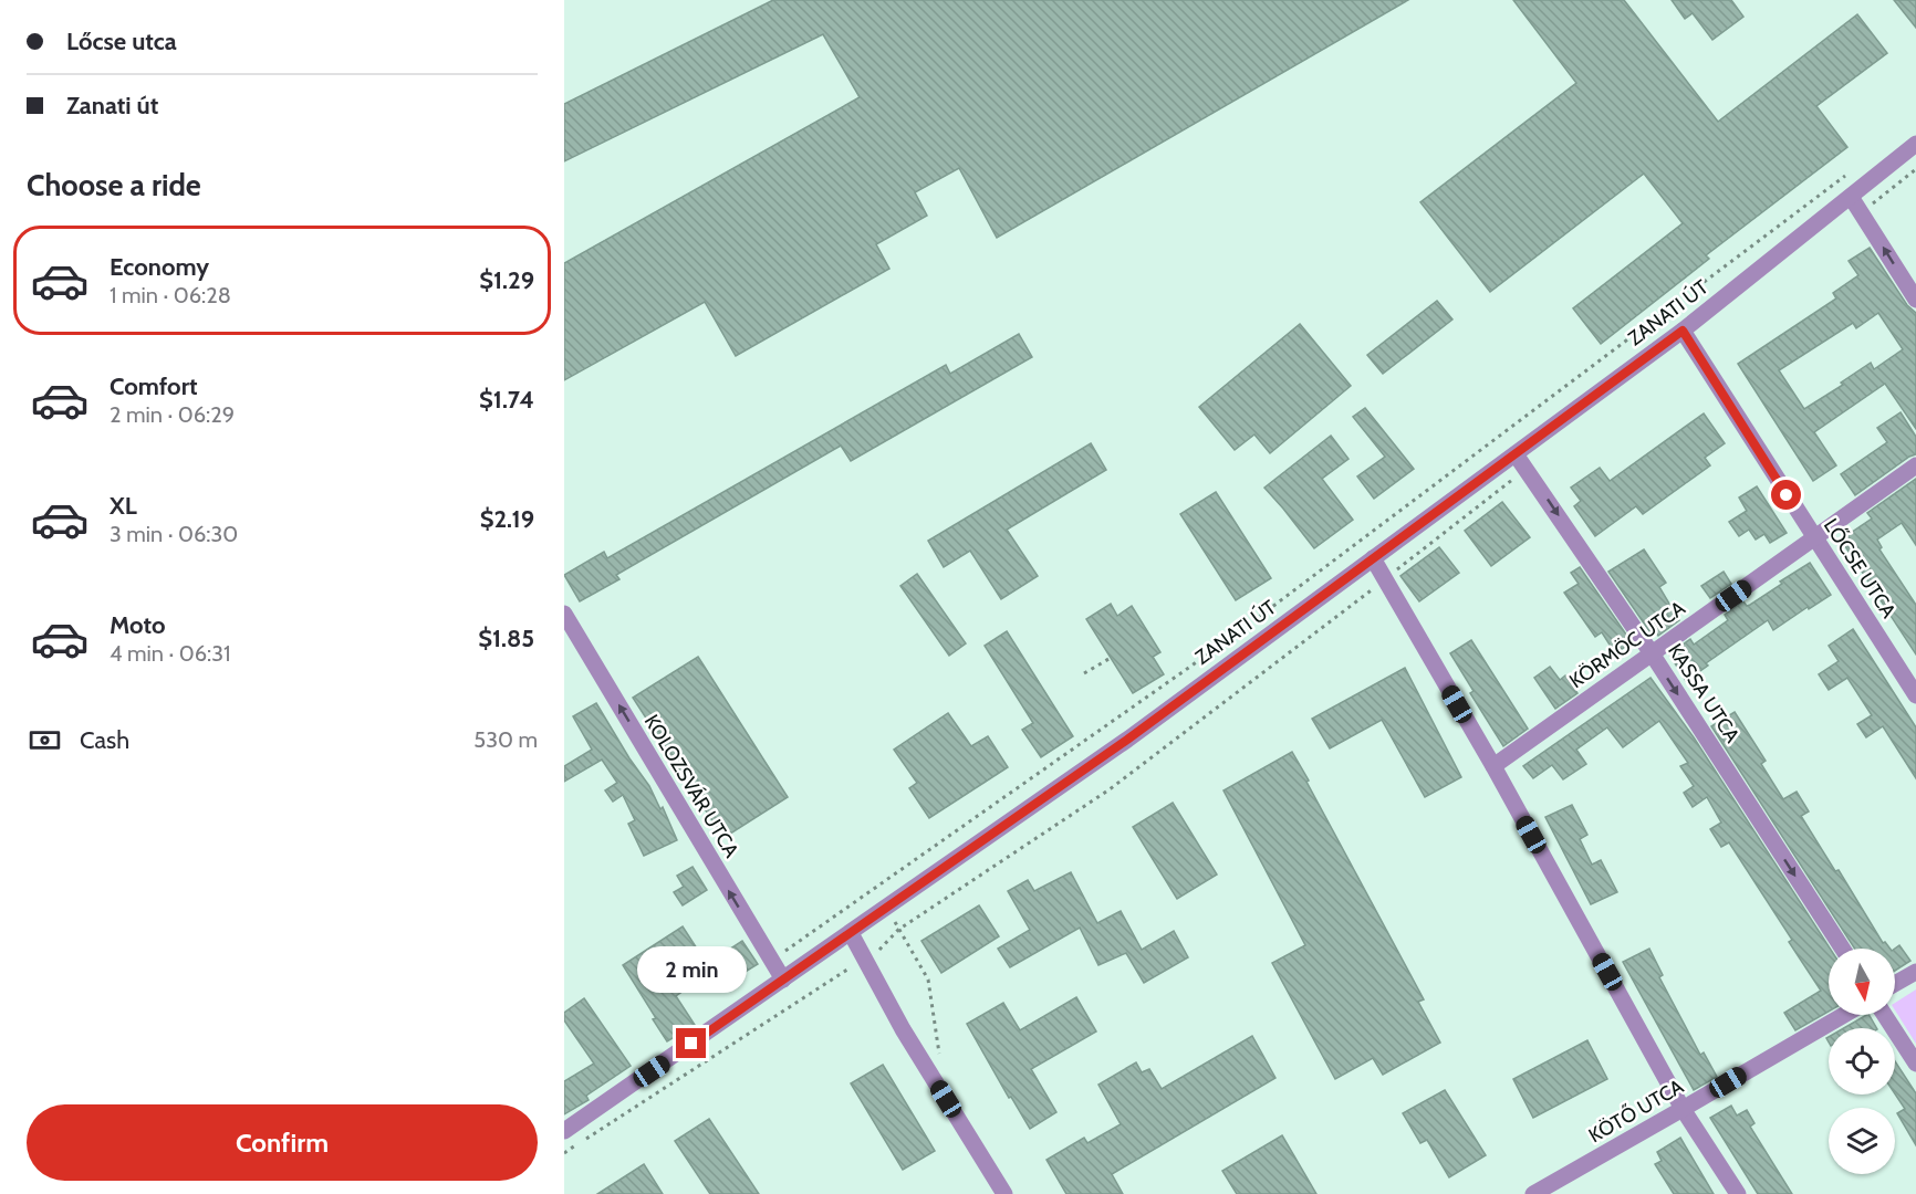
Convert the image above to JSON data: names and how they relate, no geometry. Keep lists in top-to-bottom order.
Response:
{
  "streets": {
    "street": [
      "ZANATI ÚT",
      "LŐCSE UTCA",
      "KÖRMÖC UTCA",
      "KASSA UTCA",
      "KOLOZSVÁR UTCA",
      "KÖTŐ UTCA"
    ]
  },
  "crossings": [
    ["ZANATI ÚT", "LŐCSE UTCA"],
    ["ZANATI ÚT", "KASSA UTCA"],
    ["ZANATI ÚT", "KOLOZSVÁR UTCA"],
    ["LŐCSE UTCA", "KÖRMÖC UTCA"],
    ["KÖRMÖC UTCA", "KASSA UTCA"]
  ],
  "one_way": ["KASSA UTCA", "KOLOZSVÁR UTCA"],
  "north": "bottom",
  "page": {
    "banner": ["Lőcse utca", "Zanati út"],
    "heading": "Choose a ride",
    "list": [
      {
        "name": "Economy",
        "note": "1 min · 06:28",
        "value": "$1.29"
      },
      {
        "name": "Comfort",
        "note": "2 min · 06:29",
        "value": "$1.74"
      },
      {
        "name": "XL",
        "note": "3 min · 06:30",
        "value": "$2.19"
      },
      {
        "name": "Moto",
        "note": "4 min · 06:31",
        "value": "$1.85"
      }
    ],
    "pay": ["Cash", "530 m"],
    "bubble": "2 min",
    "buttons": "Confirm"
  }
}
